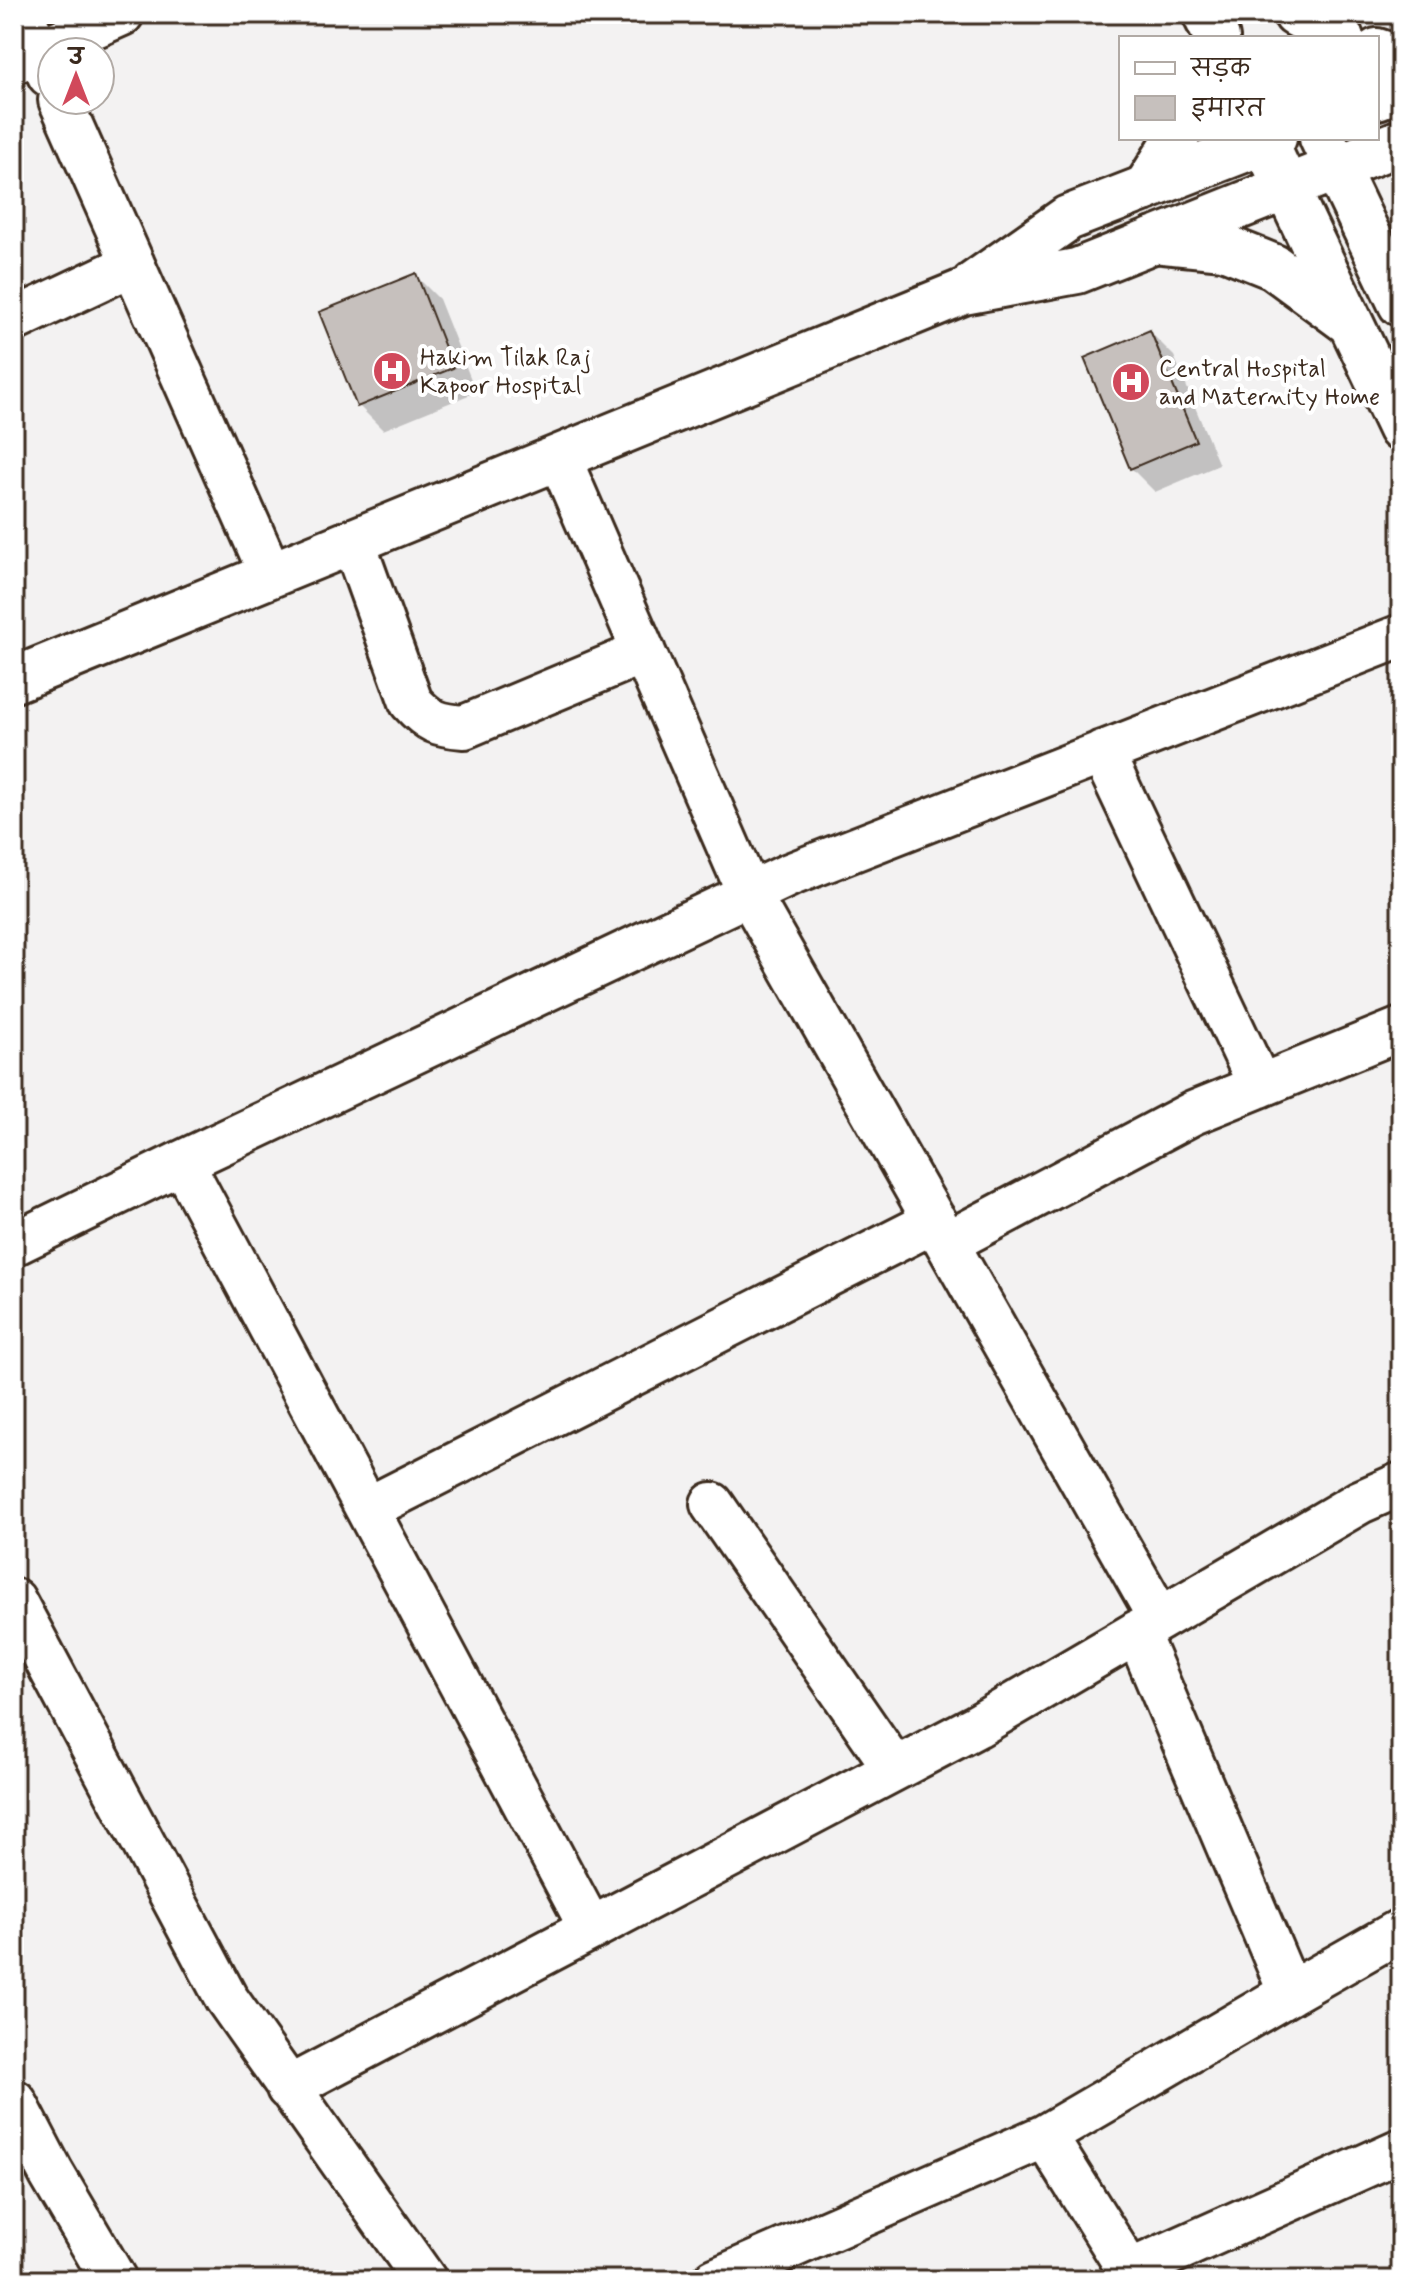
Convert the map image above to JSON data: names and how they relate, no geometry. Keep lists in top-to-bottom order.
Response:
{
  "places": {
    "hospital": ["Hakim Tilak Raj Kapoor Hospital", "Central Hospital and Maternity Home"]
  },
  "legend": ["सड़क", "इमारत"],
  "north": "top"
}
